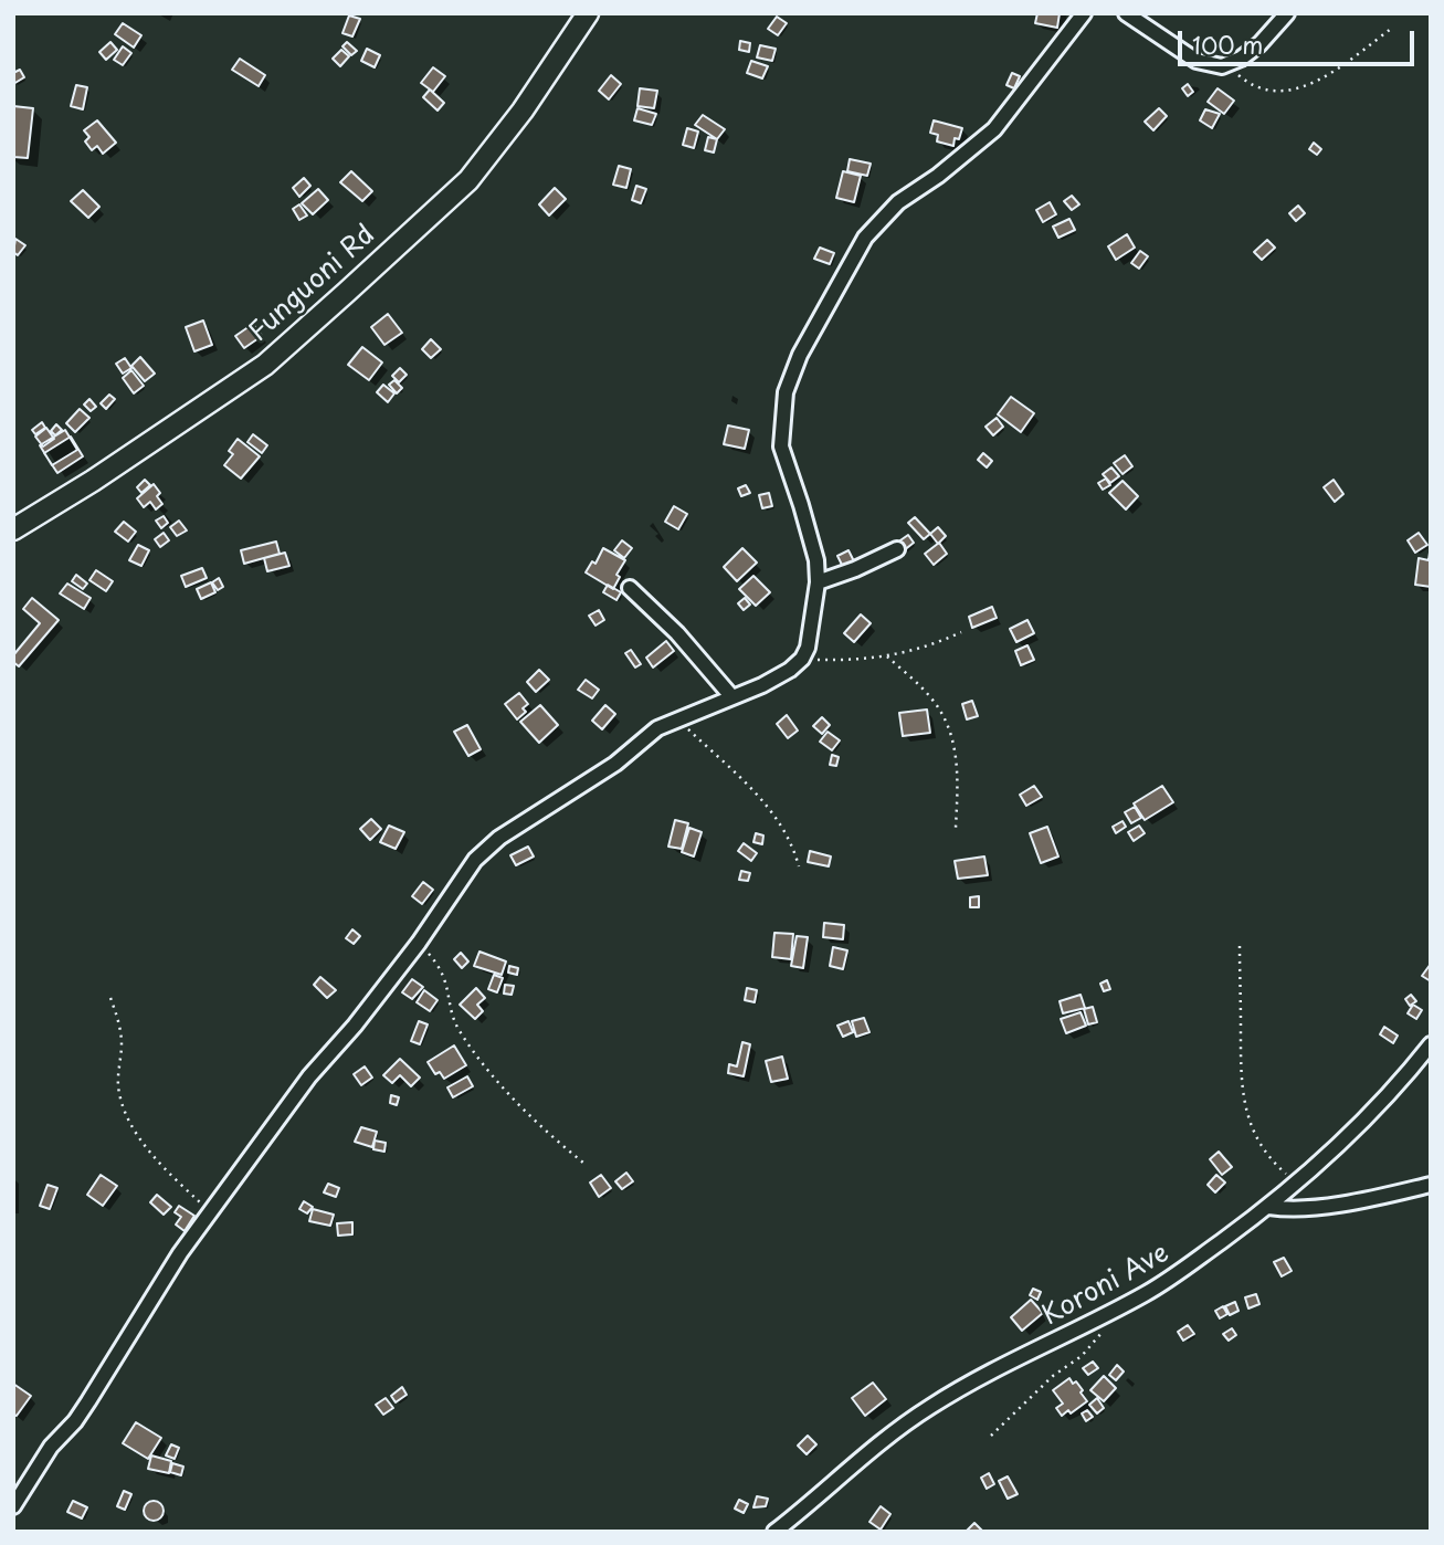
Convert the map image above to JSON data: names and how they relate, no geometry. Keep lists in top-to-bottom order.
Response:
{
  "streets": {
    "street": ["Funguoni Rd", "Koroni Ave"]
  },
  "scale_bar": "100 m"
}
